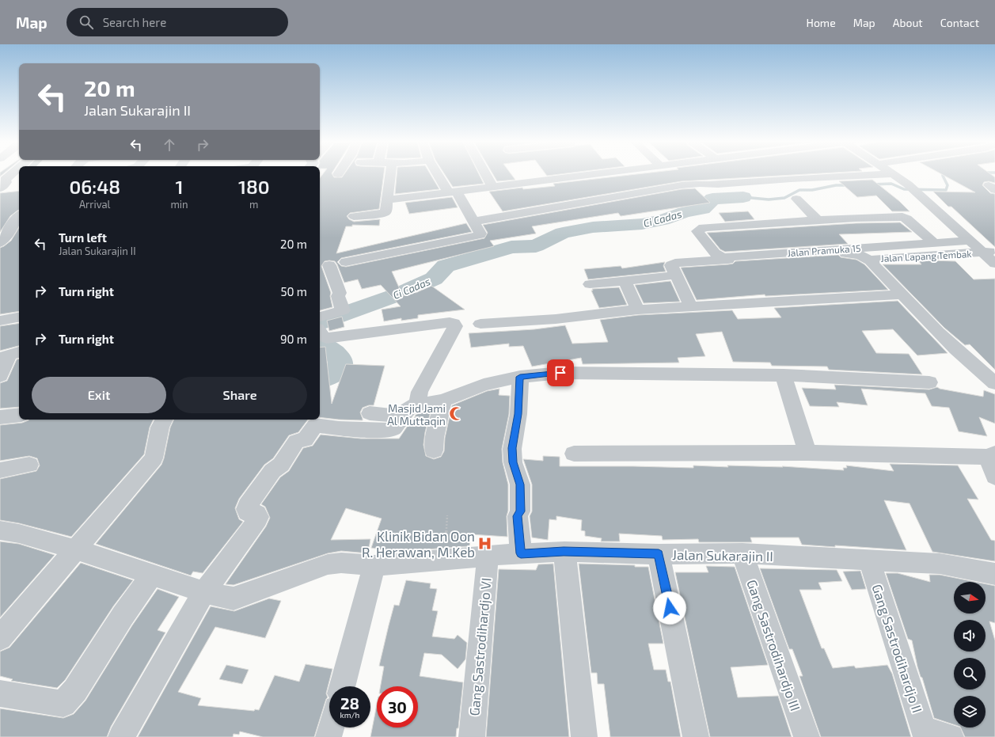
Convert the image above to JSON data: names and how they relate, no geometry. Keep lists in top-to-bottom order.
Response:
{
  "streets": {
    "street": [
      "Jalan Pramuka 15",
      "Jalan Lapang Tembak",
      "Jalan Sukarajin II",
      "Gang Sastrodihardjo III",
      "Gang Sastrodihardjo VI",
      "Gang Sastrodihardjo II"
    ]
  },
  "crossings": [
    ["Jalan Sukarajin II", "Gang Sastrodihardjo III"],
    ["Jalan Sukarajin II", "Gang Sastrodihardjo VI"],
    ["Jalan Sukarajin II", "Gang Sastrodihardjo II"]
  ],
  "water": ["Ci Cadas"],
  "places": {
    "mosque": ["Masjid Jami Al Muttaqin"],
    "hospital": ["Klinik Bidan Oon R. Herawan, M.Keb"]
  },
  "north": "right",
  "page": {
    "header": "Map",
    "search": "Search here",
    "nav": [
      "Home",
      "Map",
      "About",
      "Contact"
    ],
    "turn": ["20 m", "Jalan Sukarajin II"],
    "eta": [
      "06:48",
      "Arrival",
      "1",
      "min",
      "180",
      "m"
    ],
    "list": [
      {
        "name": "Turn left",
        "note": "Jalan Sukarajin II",
        "value": "20 m"
      },
      {
        "name": "Turn right",
        "value": "50 m"
      },
      {
        "name": "Turn right",
        "value": "90 m"
      }
    ],
    "buttons": ["Exit", "Share"],
    "speed": "28 km/h",
    "limit": "30"
  }
}
